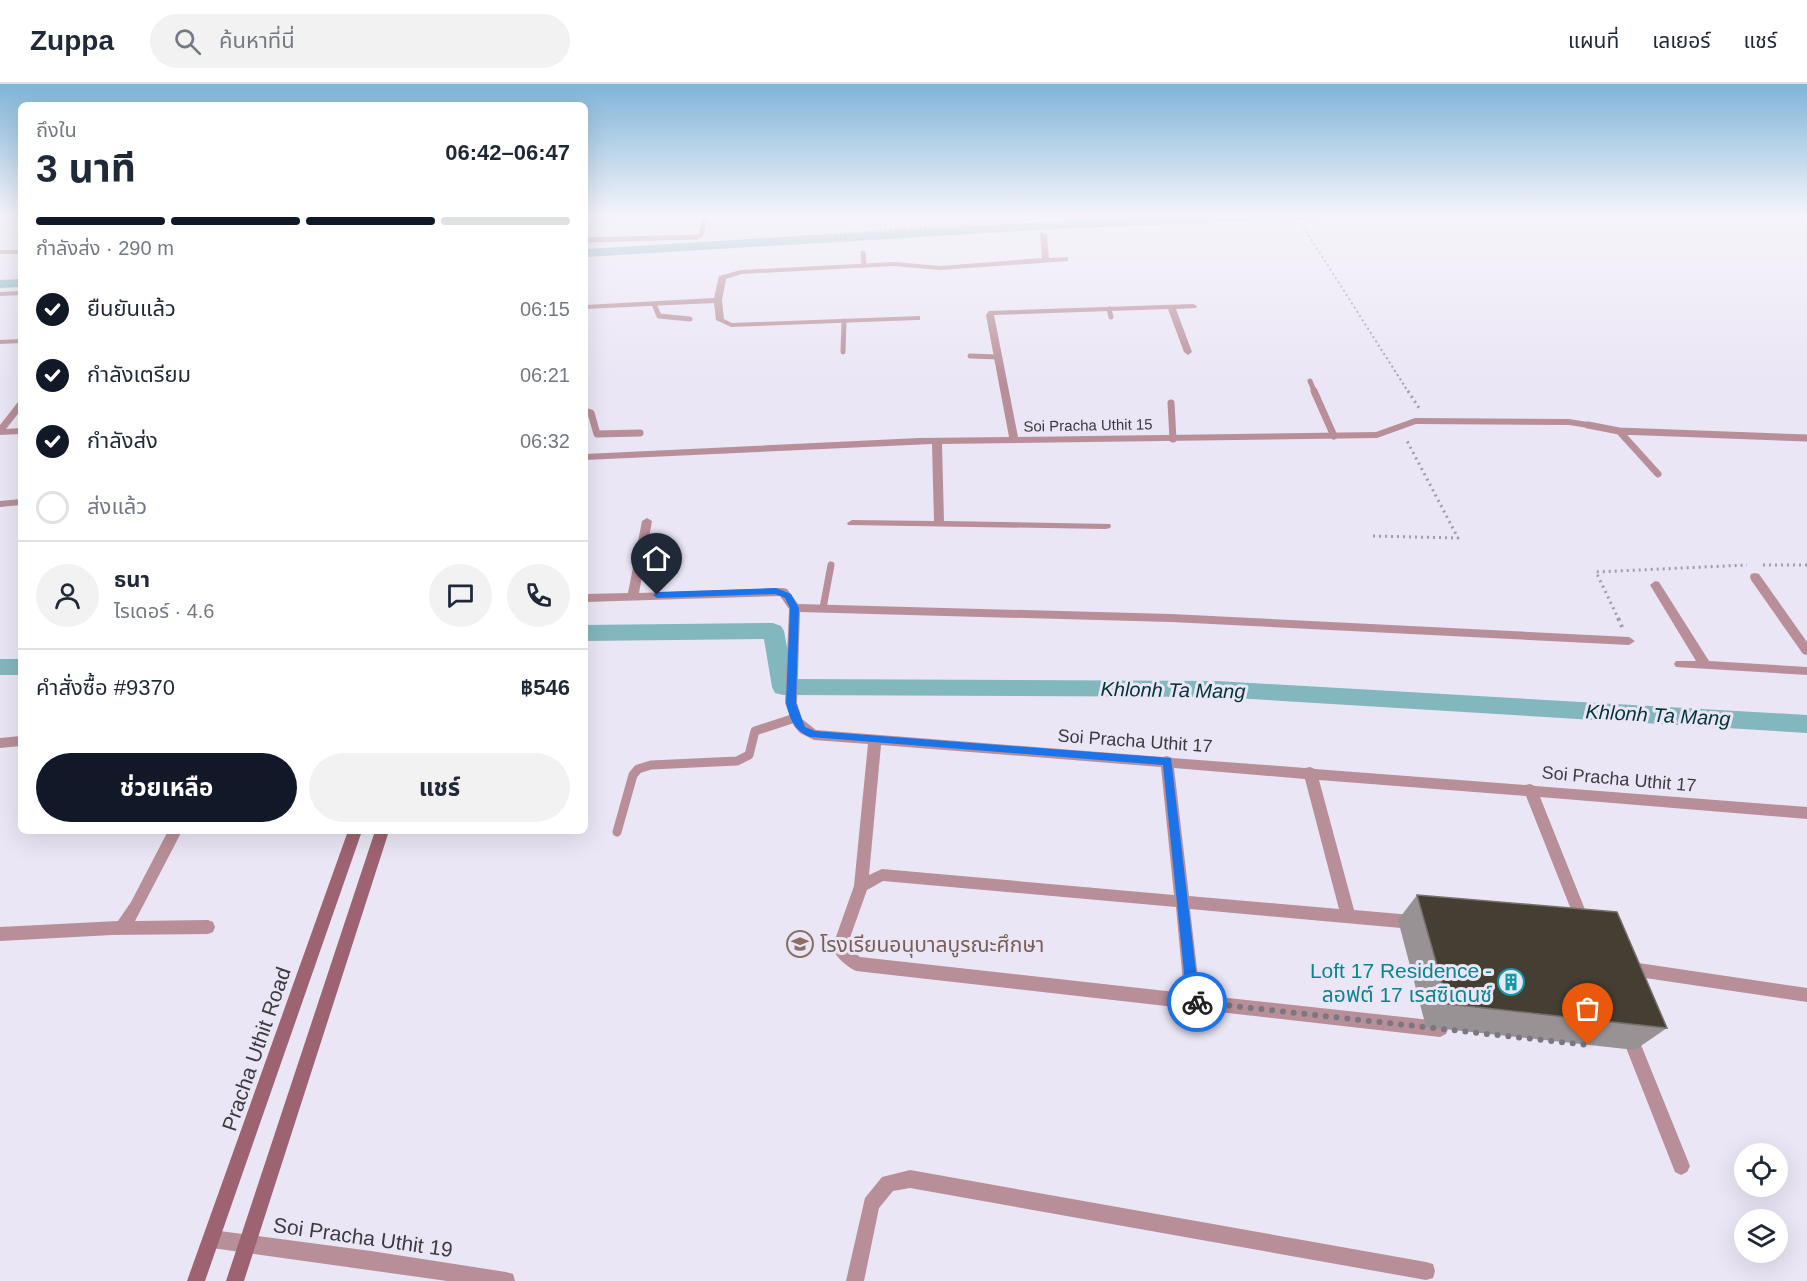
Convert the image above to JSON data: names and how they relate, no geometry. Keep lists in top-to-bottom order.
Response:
{
  "streets": {
    "main road": ["Pracha Uthit Road"],
    "street": ["Soi Pracha Uthit 15", "Soi Pracha Uthit 17", "Soi Pracha Uthit 19"]
  },
  "crossings": [
    ["Pracha Uthit Road", "Soi Pracha Uthit 19"]
  ],
  "water": ["Khlonh Ta Mang"],
  "places": {
    "school or university": ["โรงเรียนอนุบาลบูรณะศึกษา"],
    "building": ["Loft 17 Residence - ลอฟต์ 17 เรสซิเดนซ์"]
  },
  "page": {
    "header": "Zuppa",
    "search": "ค้นหาที่นี่",
    "nav": ["แผนที่", "เลเยอร์", "แชร์"],
    "heading": ["3 นาที", "ถึงใน", "06:42–06:47"],
    "panel": [
      "ธนา",
      "ไรเดอร์ · 4.6",
      "คำสั่งซื้อ #9370",
      "฿546"
    ],
    "bar": "กำลังส่ง · 290 m",
    "list": [
      ["ยืนยันแล้ว", "06:15"],
      ["กำลังเตรียม", "06:21"],
      ["กำลังส่ง", "06:32"],
      "ส่งแล้ว"
    ],
    "buttons": ["ช่วยเหลือ", "แชร์"]
  }
}
